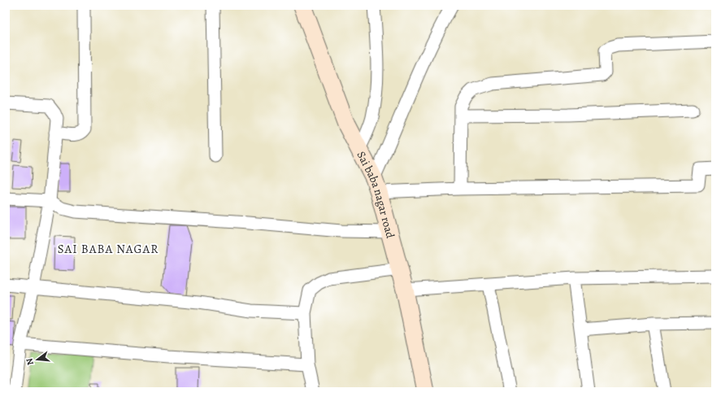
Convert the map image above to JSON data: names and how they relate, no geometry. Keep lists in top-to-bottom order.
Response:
{
  "streets": {
    "main road": ["Sai baba nagar road"]
  },
  "districts": ["SAI BABA NAGAR"],
  "north": "left"
}
